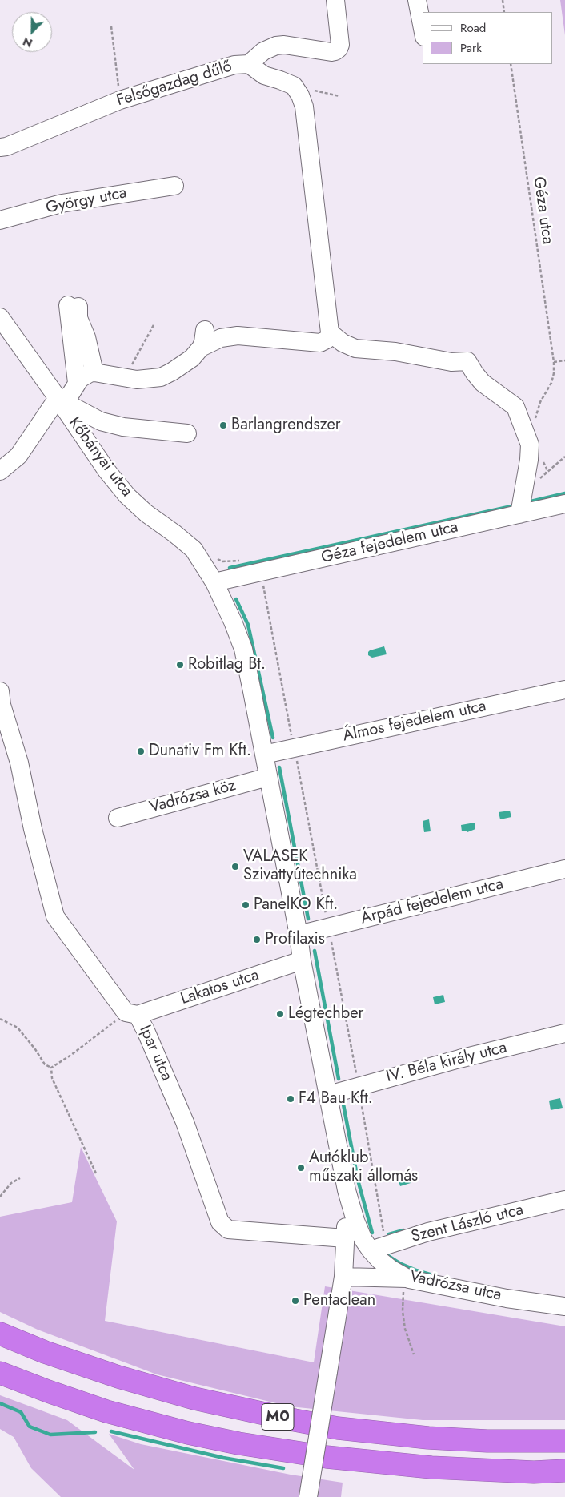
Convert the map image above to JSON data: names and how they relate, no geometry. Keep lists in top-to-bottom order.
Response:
{
  "streets": {
    "highway": ["M0"],
    "street": [
      "Felsőgazdag dűlő",
      "György utca",
      "Kőbányai utca",
      "Géza fejedelem utca",
      "Álmos fejedelem utca",
      "Vadrózsa köz",
      "Árpád fejedelem utca",
      "Lakatos utca",
      "Ipar utca",
      "IV. Béla király utca",
      "Szent László utca",
      "Vadrózsa utca"
    ],
    "path": ["Géza utca"]
  },
  "crossings": [
    ["Kőbányai utca", "Géza fejedelem utca"],
    ["Kőbányai utca", "Vadrózsa utca"],
    ["Géza fejedelem utca", "Vadrózsa utca"],
    ["Álmos fejedelem utca", "Vadrózsa utca"],
    ["Vadrózsa köz", "Vadrózsa utca"],
    ["Árpád fejedelem utca", "Vadrózsa utca"],
    ["Lakatos utca", "Ipar utca"],
    ["Lakatos utca", "Vadrózsa utca"],
    ["IV. Béla király utca", "Vadrózsa utca"],
    ["Szent László utca", "Vadrózsa utca"]
  ],
  "places": [
    "Barlangrendszer",
    "Robitlag Bt.",
    "Dunativ Fm Kft.",
    "VALASEK Szivattyútechnika",
    "PanelKO Kft.",
    "Profilaxis",
    "Légtechber",
    "F4 Bau Kft.",
    "Autóklub műszaki állomás",
    "Pentaclean"
  ],
  "legend": ["Road", "Park"],
  "north": "bottom left"
}
